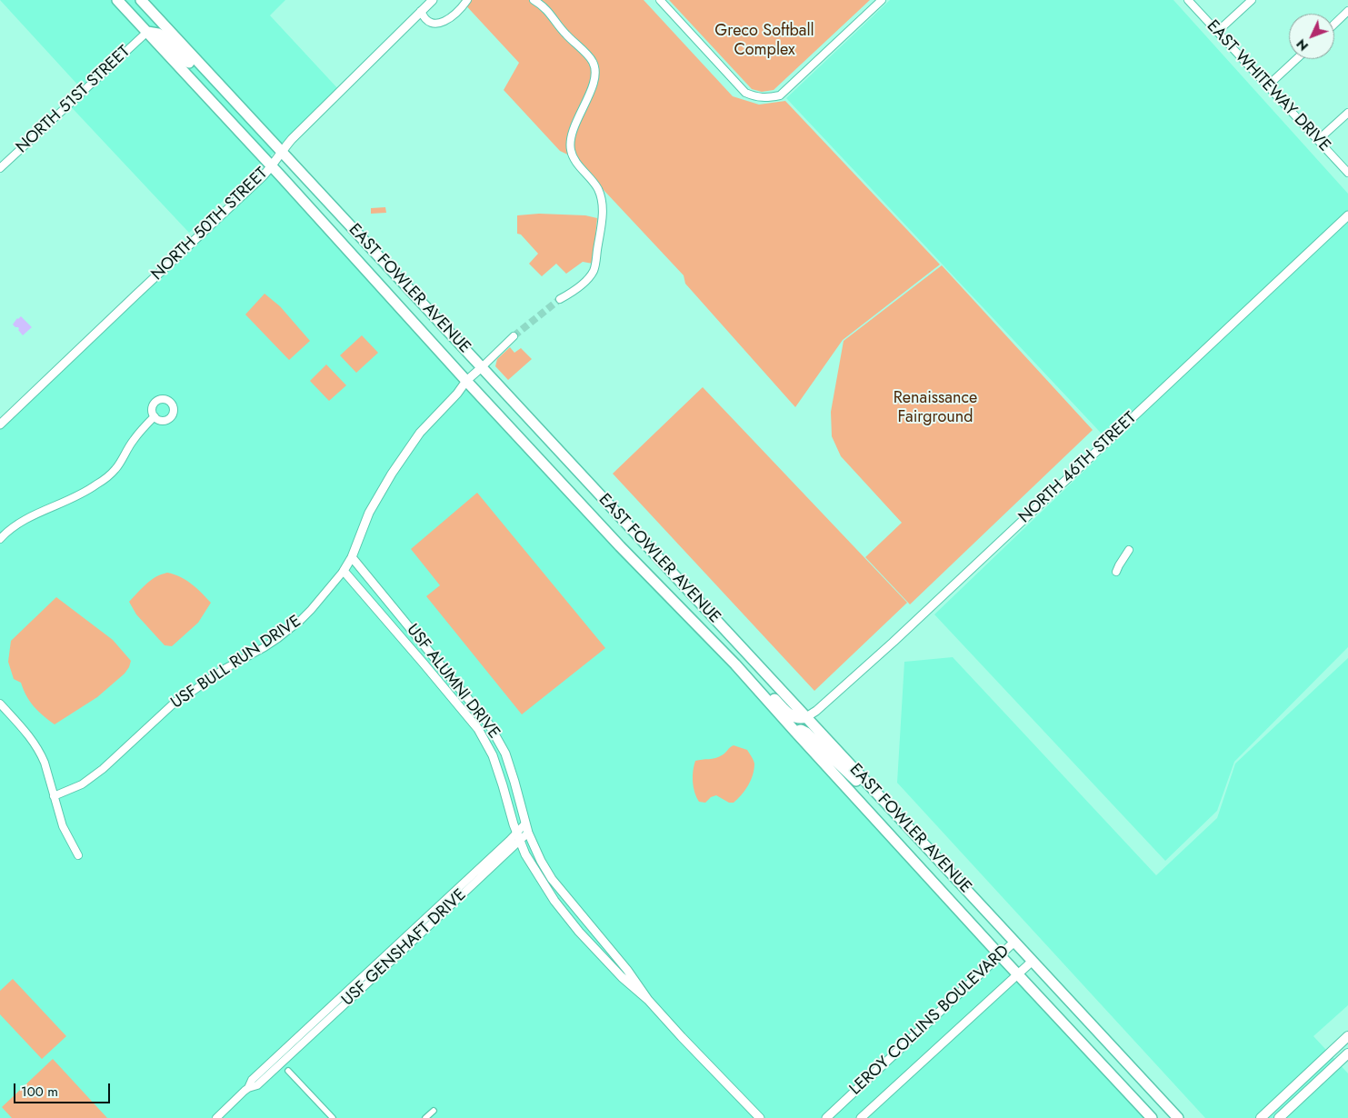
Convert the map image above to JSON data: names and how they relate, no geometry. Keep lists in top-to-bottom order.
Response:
{
  "streets": {
    "main road": ["EAST FOWLER AVENUE"],
    "street": [
      "EAST WHITEWAY DRIVE",
      "NORTH 51ST STREET",
      "NORTH 50TH STREET",
      "NORTH 46TH STREET",
      "USF BULL RUN DRIVE",
      "USF ALUMNI DRIVE",
      "USF GENSHAFT DRIVE",
      "LEROY COLLINS BOULEVARD"
    ]
  },
  "crossings": [
    ["NORTH 51ST STREET", "EAST FOWLER AVENUE"],
    ["NORTH 50TH STREET", "EAST FOWLER AVENUE"],
    ["EAST FOWLER AVENUE", "NORTH 46TH STREET"],
    ["EAST FOWLER AVENUE", "USF BULL RUN DRIVE"],
    ["EAST FOWLER AVENUE", "LEROY COLLINS BOULEVARD"],
    ["USF BULL RUN DRIVE", "USF ALUMNI DRIVE"],
    ["USF ALUMNI DRIVE", "USF GENSHAFT DRIVE"]
  ],
  "parks": ["Greco Softball Complex", "Renaissance Fairground"],
  "scale_bar": "100 m",
  "north": "bottom left"
}
